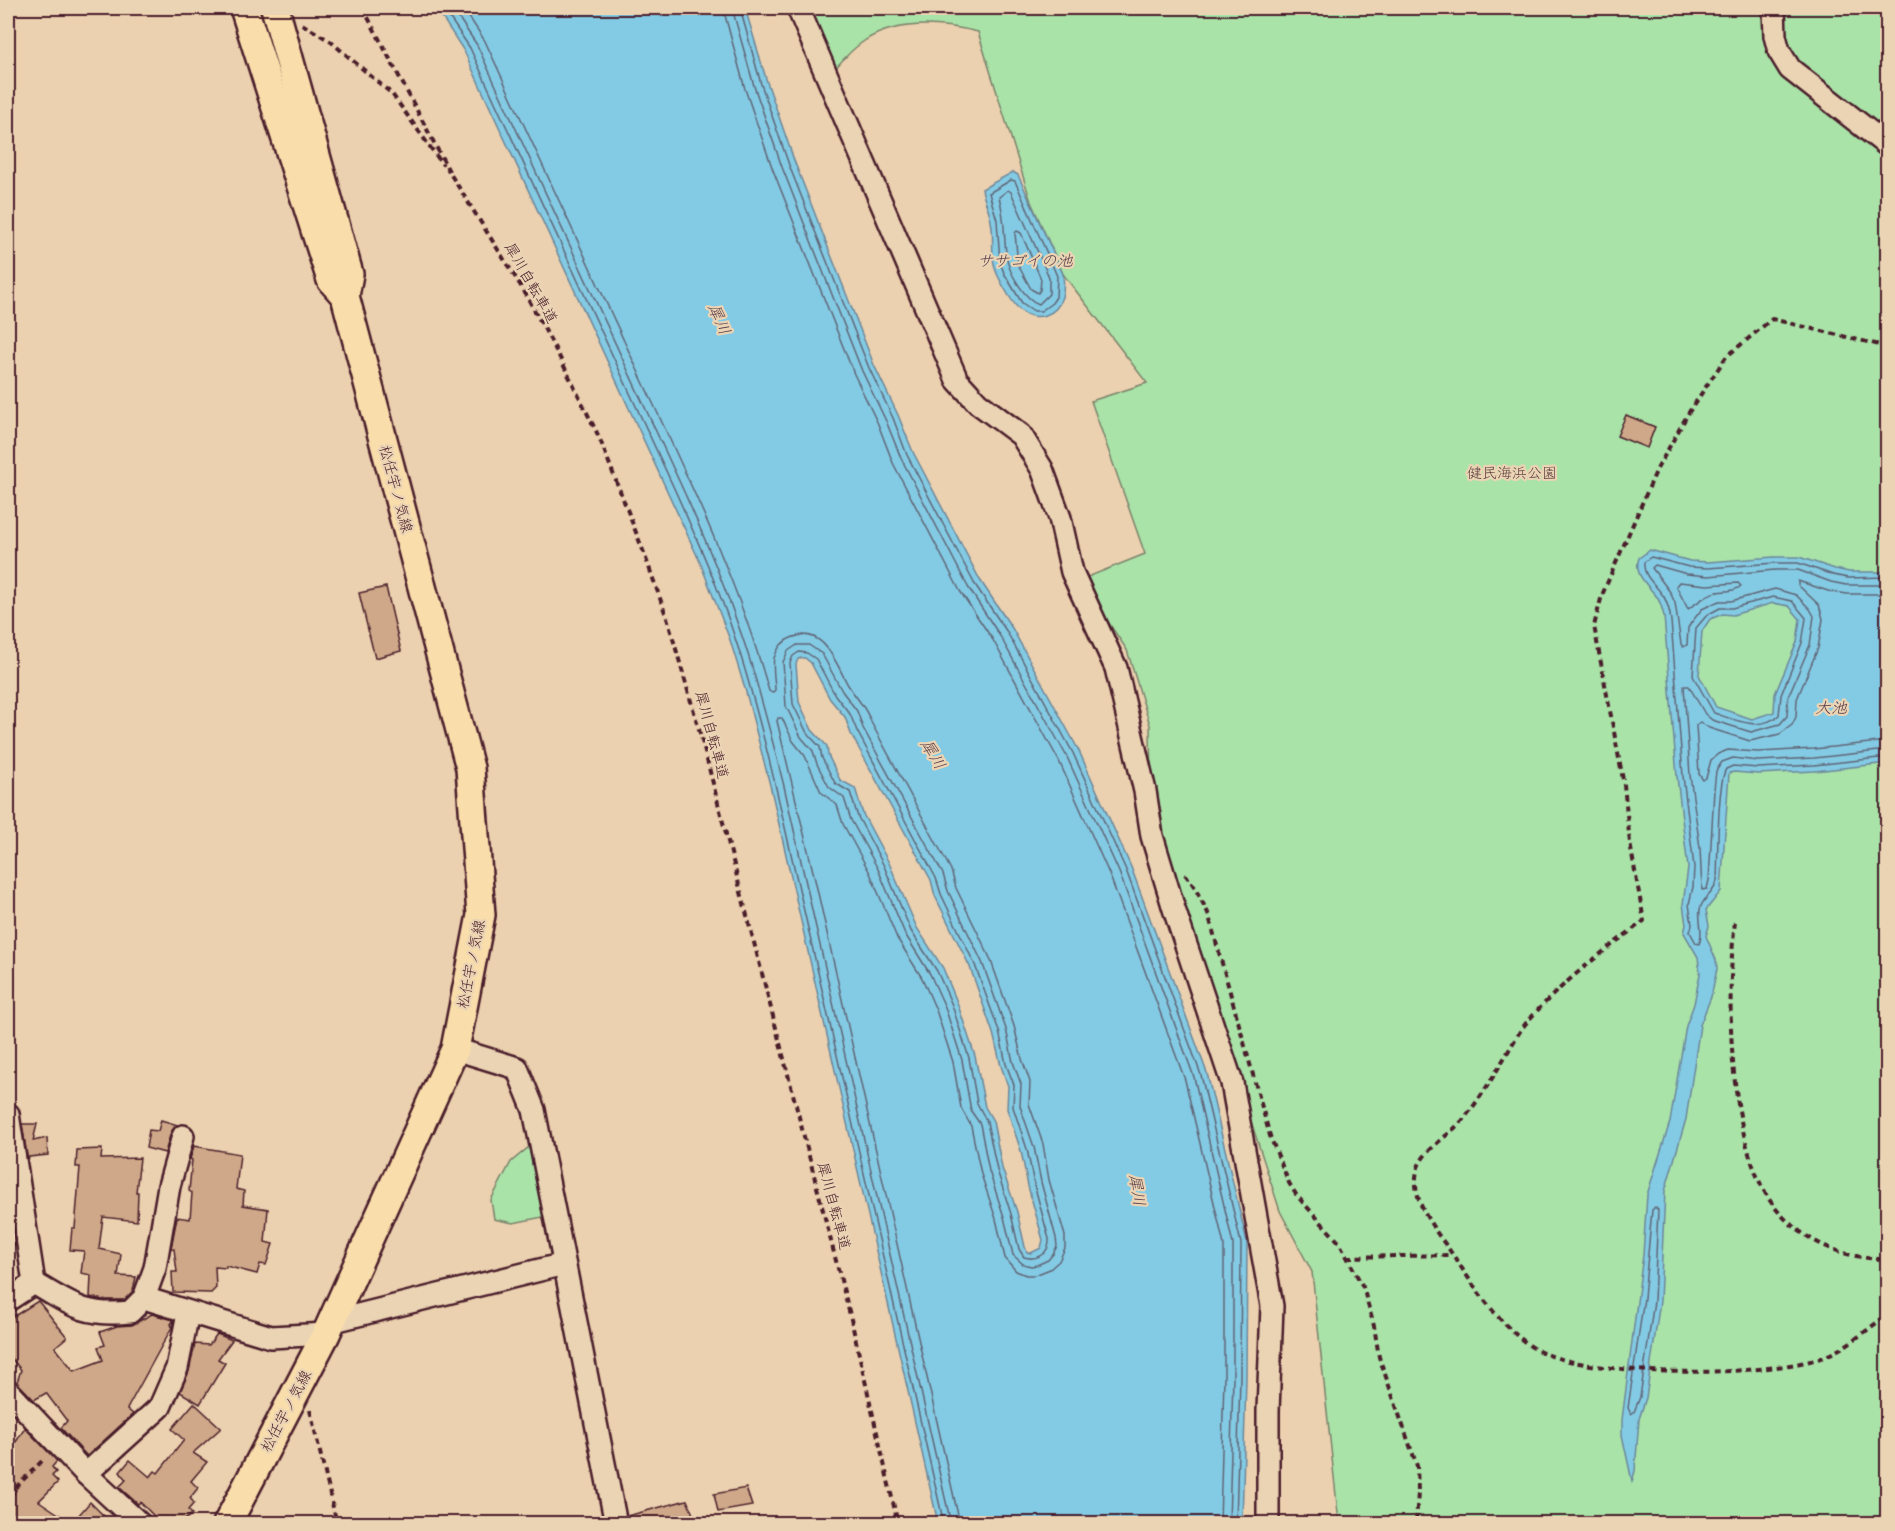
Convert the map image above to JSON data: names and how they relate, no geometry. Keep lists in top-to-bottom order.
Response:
{
  "streets": {
    "main road": ["松任宇ノ気線"],
    "path": ["犀川自転車道"]
  },
  "water": ["ササゴイの池", "犀川", "大池"],
  "parks": ["健民海浜公園"]
}
